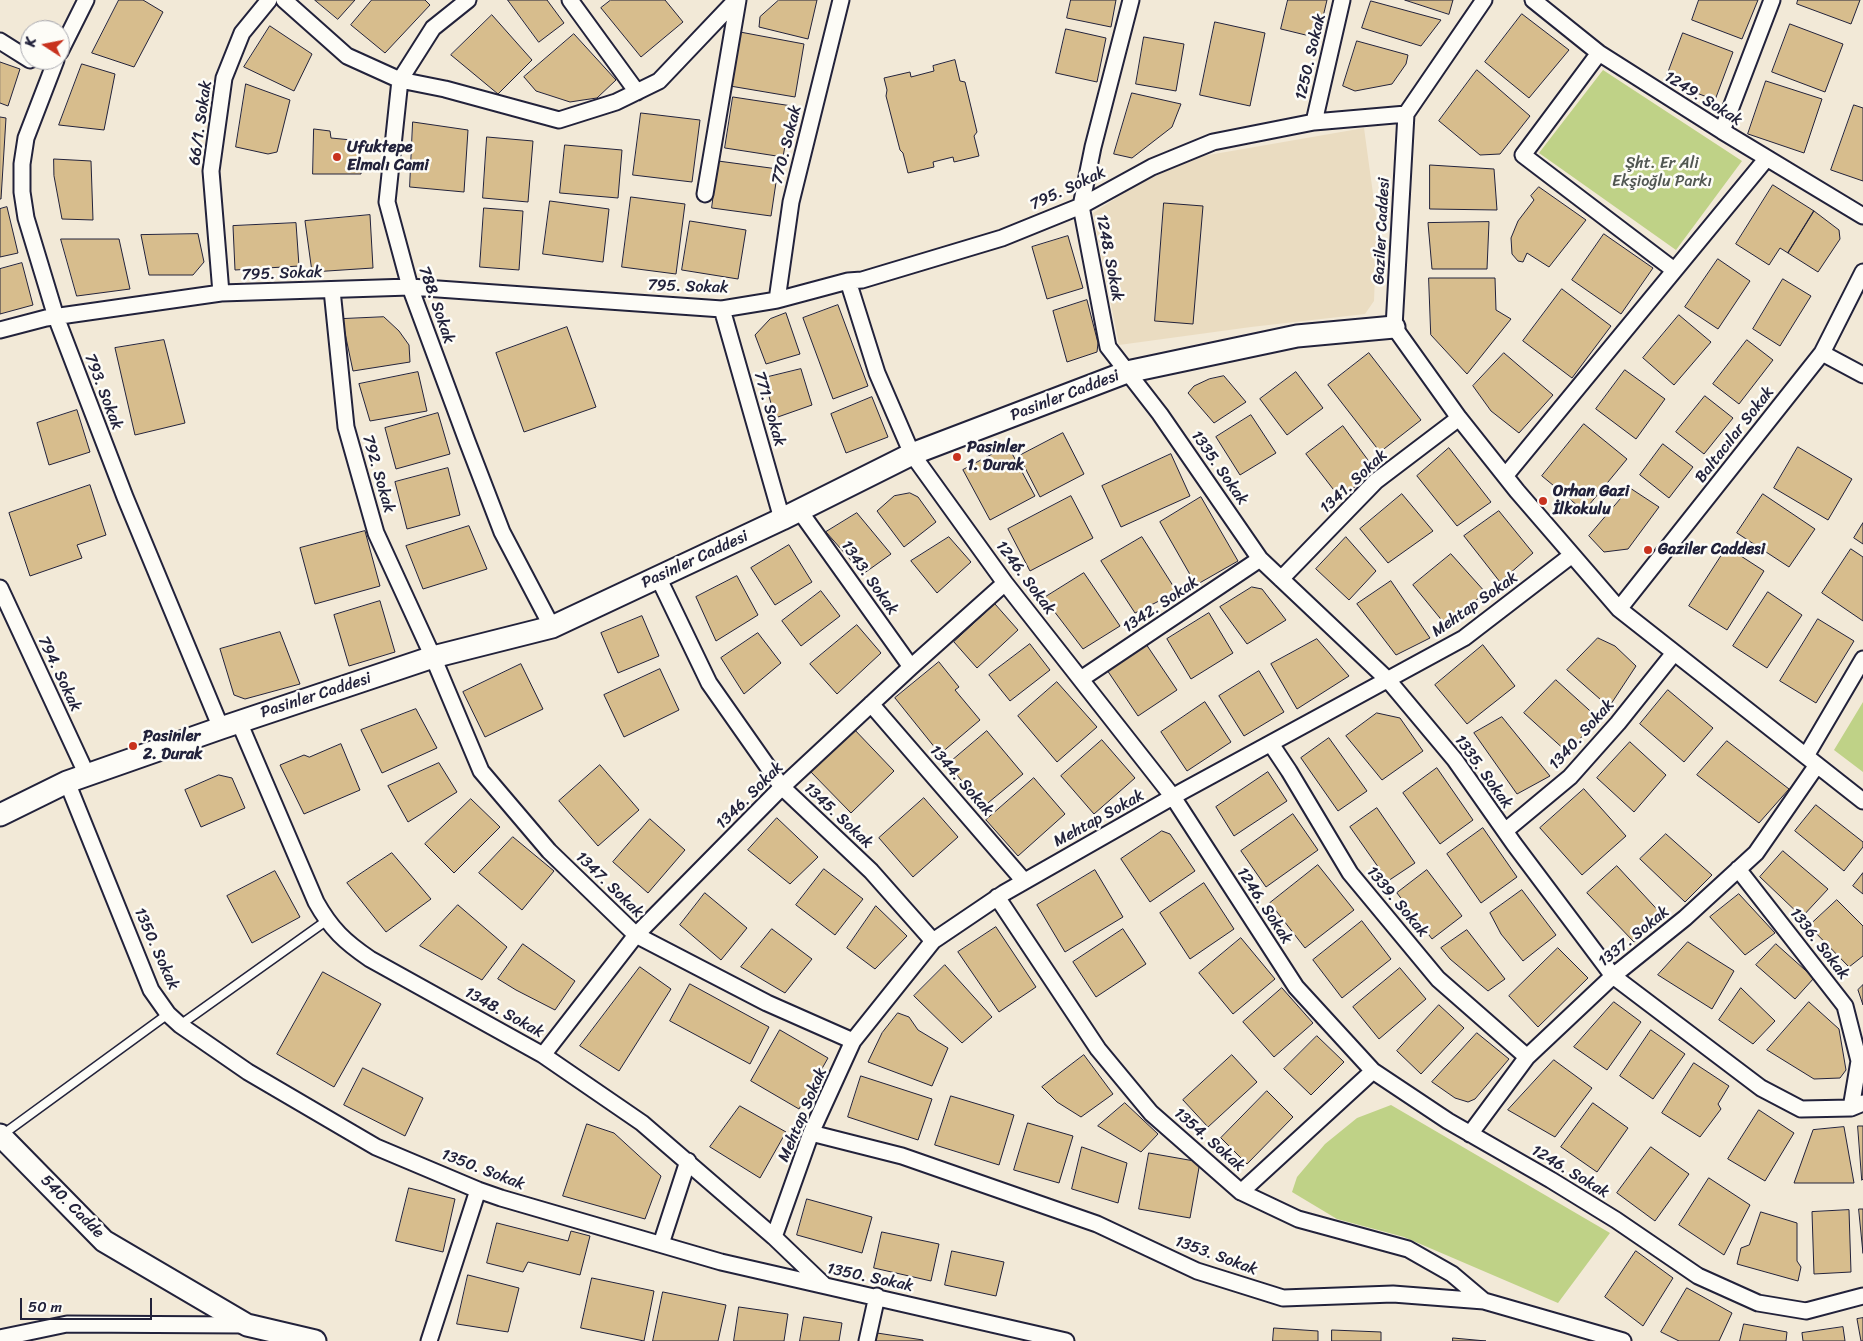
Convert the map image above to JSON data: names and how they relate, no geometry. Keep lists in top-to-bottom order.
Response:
{
  "streets": {
    "street": [
      "1250. Sokak",
      "1249. Sokak",
      "66/1. Sokak",
      "770. Sokak",
      "795. Sokak",
      "Gaziler Caddesi",
      "1248. Sokak",
      "788. Sokak",
      "793. Sokak",
      "Pasinler Caddesi",
      "771. Sokak",
      "Baltacılar Sokak",
      "1335. Sokak",
      "792. Sokak",
      "1341. Sokak",
      "1343. Sokak",
      "1246. Sokak",
      "1342. Sokak",
      "Mehtap Sokak",
      "794. Sokak",
      "1340. Sokak",
      "1344. Sokak",
      "1346. Sokak",
      "1345. Sokak",
      "1347. Sokak",
      "1339. Sokak",
      "1337. Sokak",
      "1336. Sokak",
      "1350. Sokak",
      "1348. Sokak",
      "1354. Sokak",
      "540. Cadde",
      "1353. Sokak"
    ]
  },
  "crossings": [
    ["1250. Sokak", "795. Sokak"],
    ["66/1. Sokak", "795. Sokak"],
    ["770. Sokak", "795. Sokak"],
    ["795. Sokak", "Gaziler Caddesi"],
    ["795. Sokak", "1248. Sokak"],
    ["795. Sokak", "788. Sokak"],
    ["795. Sokak", "793. Sokak"],
    ["795. Sokak", "771. Sokak"],
    ["795. Sokak", "792. Sokak"],
    ["795. Sokak", "1246. Sokak"],
    ["Gaziler Caddesi", "Pasinler Caddesi"],
    ["1248. Sokak", "Pasinler Caddesi"],
    ["1248. Sokak", "1335. Sokak"],
    ["788. Sokak", "Pasinler Caddesi"],
    ["793. Sokak", "Pasinler Caddesi"],
    ["793. Sokak", "1348. Sokak"],
    ["Pasinler Caddesi", "771. Sokak"],
    ["Pasinler Caddesi", "1335. Sokak"],
    ["Pasinler Caddesi", "792. Sokak"],
    ["Pasinler Caddesi", "1343. Sokak"],
    ["Pasinler Caddesi", "1246. Sokak"],
    ["Pasinler Caddesi", "794. Sokak"],
    ["Pasinler Caddesi", "1345. Sokak"],
    ["Pasinler Caddesi", "1347. Sokak"],
    ["Pasinler Caddesi", "1350. Sokak"],
    ["Pasinler Caddesi", "1348. Sokak"],
    ["771. Sokak", "1343. Sokak"],
    ["1335. Sokak", "1341. Sokak"],
    ["1335. Sokak", "1342. Sokak"],
    ["1335. Sokak", "Mehtap Sokak"],
    ["1335. Sokak", "1340. Sokak"],
    ["1335. Sokak", "1337. Sokak"],
    ["1335. Sokak", "1336. Sokak"],
    ["792. Sokak", "1347. Sokak"],
    ["1343. Sokak", "1346. Sokak"],
    ["1246. Sokak", "1342. Sokak"],
    ["1246. Sokak", "Mehtap Sokak"],
    ["1246. Sokak", "1346. Sokak"],
    ["1246. Sokak", "1337. Sokak"],
    ["Mehtap Sokak", "1344. Sokak"],
    ["Mehtap Sokak", "1345. Sokak"],
    ["Mehtap Sokak", "1347. Sokak"],
    ["Mehtap Sokak", "1339. Sokak"],
    ["Mehtap Sokak", "1348. Sokak"],
    ["Mehtap Sokak", "1354. Sokak"],
    ["Mehtap Sokak", "1353. Sokak"],
    ["794. Sokak", "1350. Sokak"],
    ["1344. Sokak", "1346. Sokak"],
    ["1346. Sokak", "1345. Sokak"],
    ["1346. Sokak", "1347. Sokak"],
    ["1346. Sokak", "1348. Sokak"],
    ["1339. Sokak", "1337. Sokak"],
    ["1337. Sokak", "1336. Sokak"],
    ["1350. Sokak", "1348. Sokak"],
    ["1354. Sokak", "1353. Sokak"]
  ],
  "parks": ["Şht. Er Ali Ekşioğlu Parkı"],
  "places": [
    "Ufuktepe Elmalı Cami",
    "Pasinler 1. Durak",
    "Orhan Gazi İlkokulu",
    "Gaziler Caddesi",
    "Pasinler 2. Durak"
  ],
  "scale_bar": "50 m",
  "north": "left"
}
